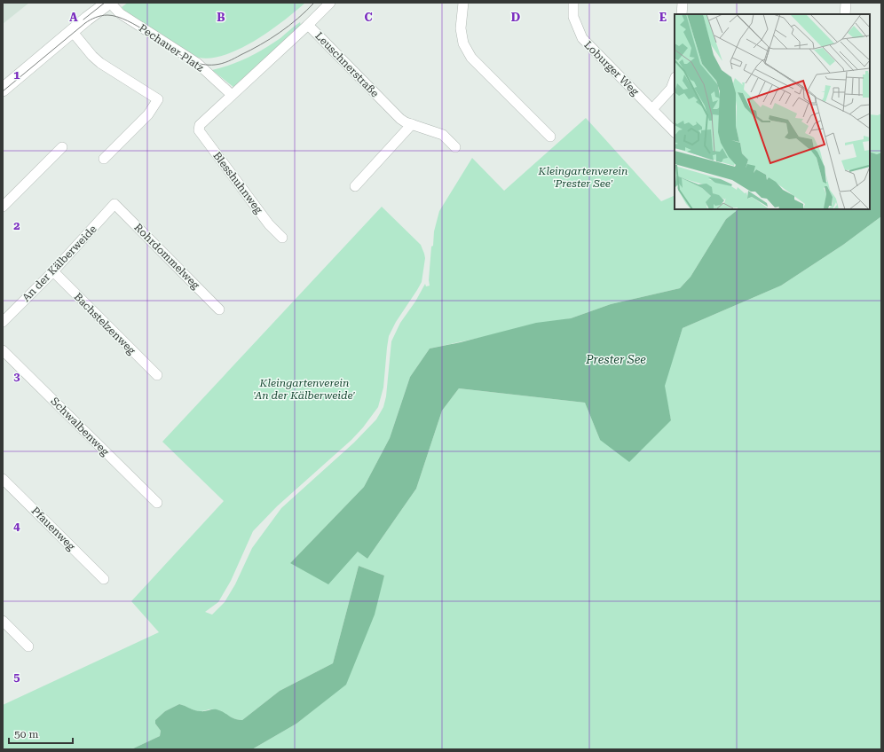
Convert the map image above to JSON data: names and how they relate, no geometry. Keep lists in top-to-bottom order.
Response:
{
  "streets": {
    "street": [
      "Pechauer Platz",
      "Leuschnerstraße",
      "Loburger Weg",
      "Blesshuhnweg",
      "Rohrdommelweg",
      "An der Kälberweide",
      "Bachstelzenweg",
      "Schwalbenweg",
      "Pfauenweg"
    ]
  },
  "crossings": [
    ["Pechauer Platz", "Leuschnerstraße"],
    ["Leuschnerstraße", "Blesshuhnweg"],
    ["Rohrdommelweg", "An der Kälberweide"],
    ["An der Kälberweide", "Bachstelzenweg"]
  ],
  "water": ["Prester See"],
  "parks": ["Kleingartenverein 'Prester See'", "Kleingartenverein 'An der Kälberweide'"],
  "scale_bar": "50 m",
  "grid": {
    "columns": [
      "A",
      "B",
      "C",
      "D",
      "E"
    ],
    "rows": [
      "1",
      "2",
      "3",
      "4",
      "5"
    ]
  }
}
